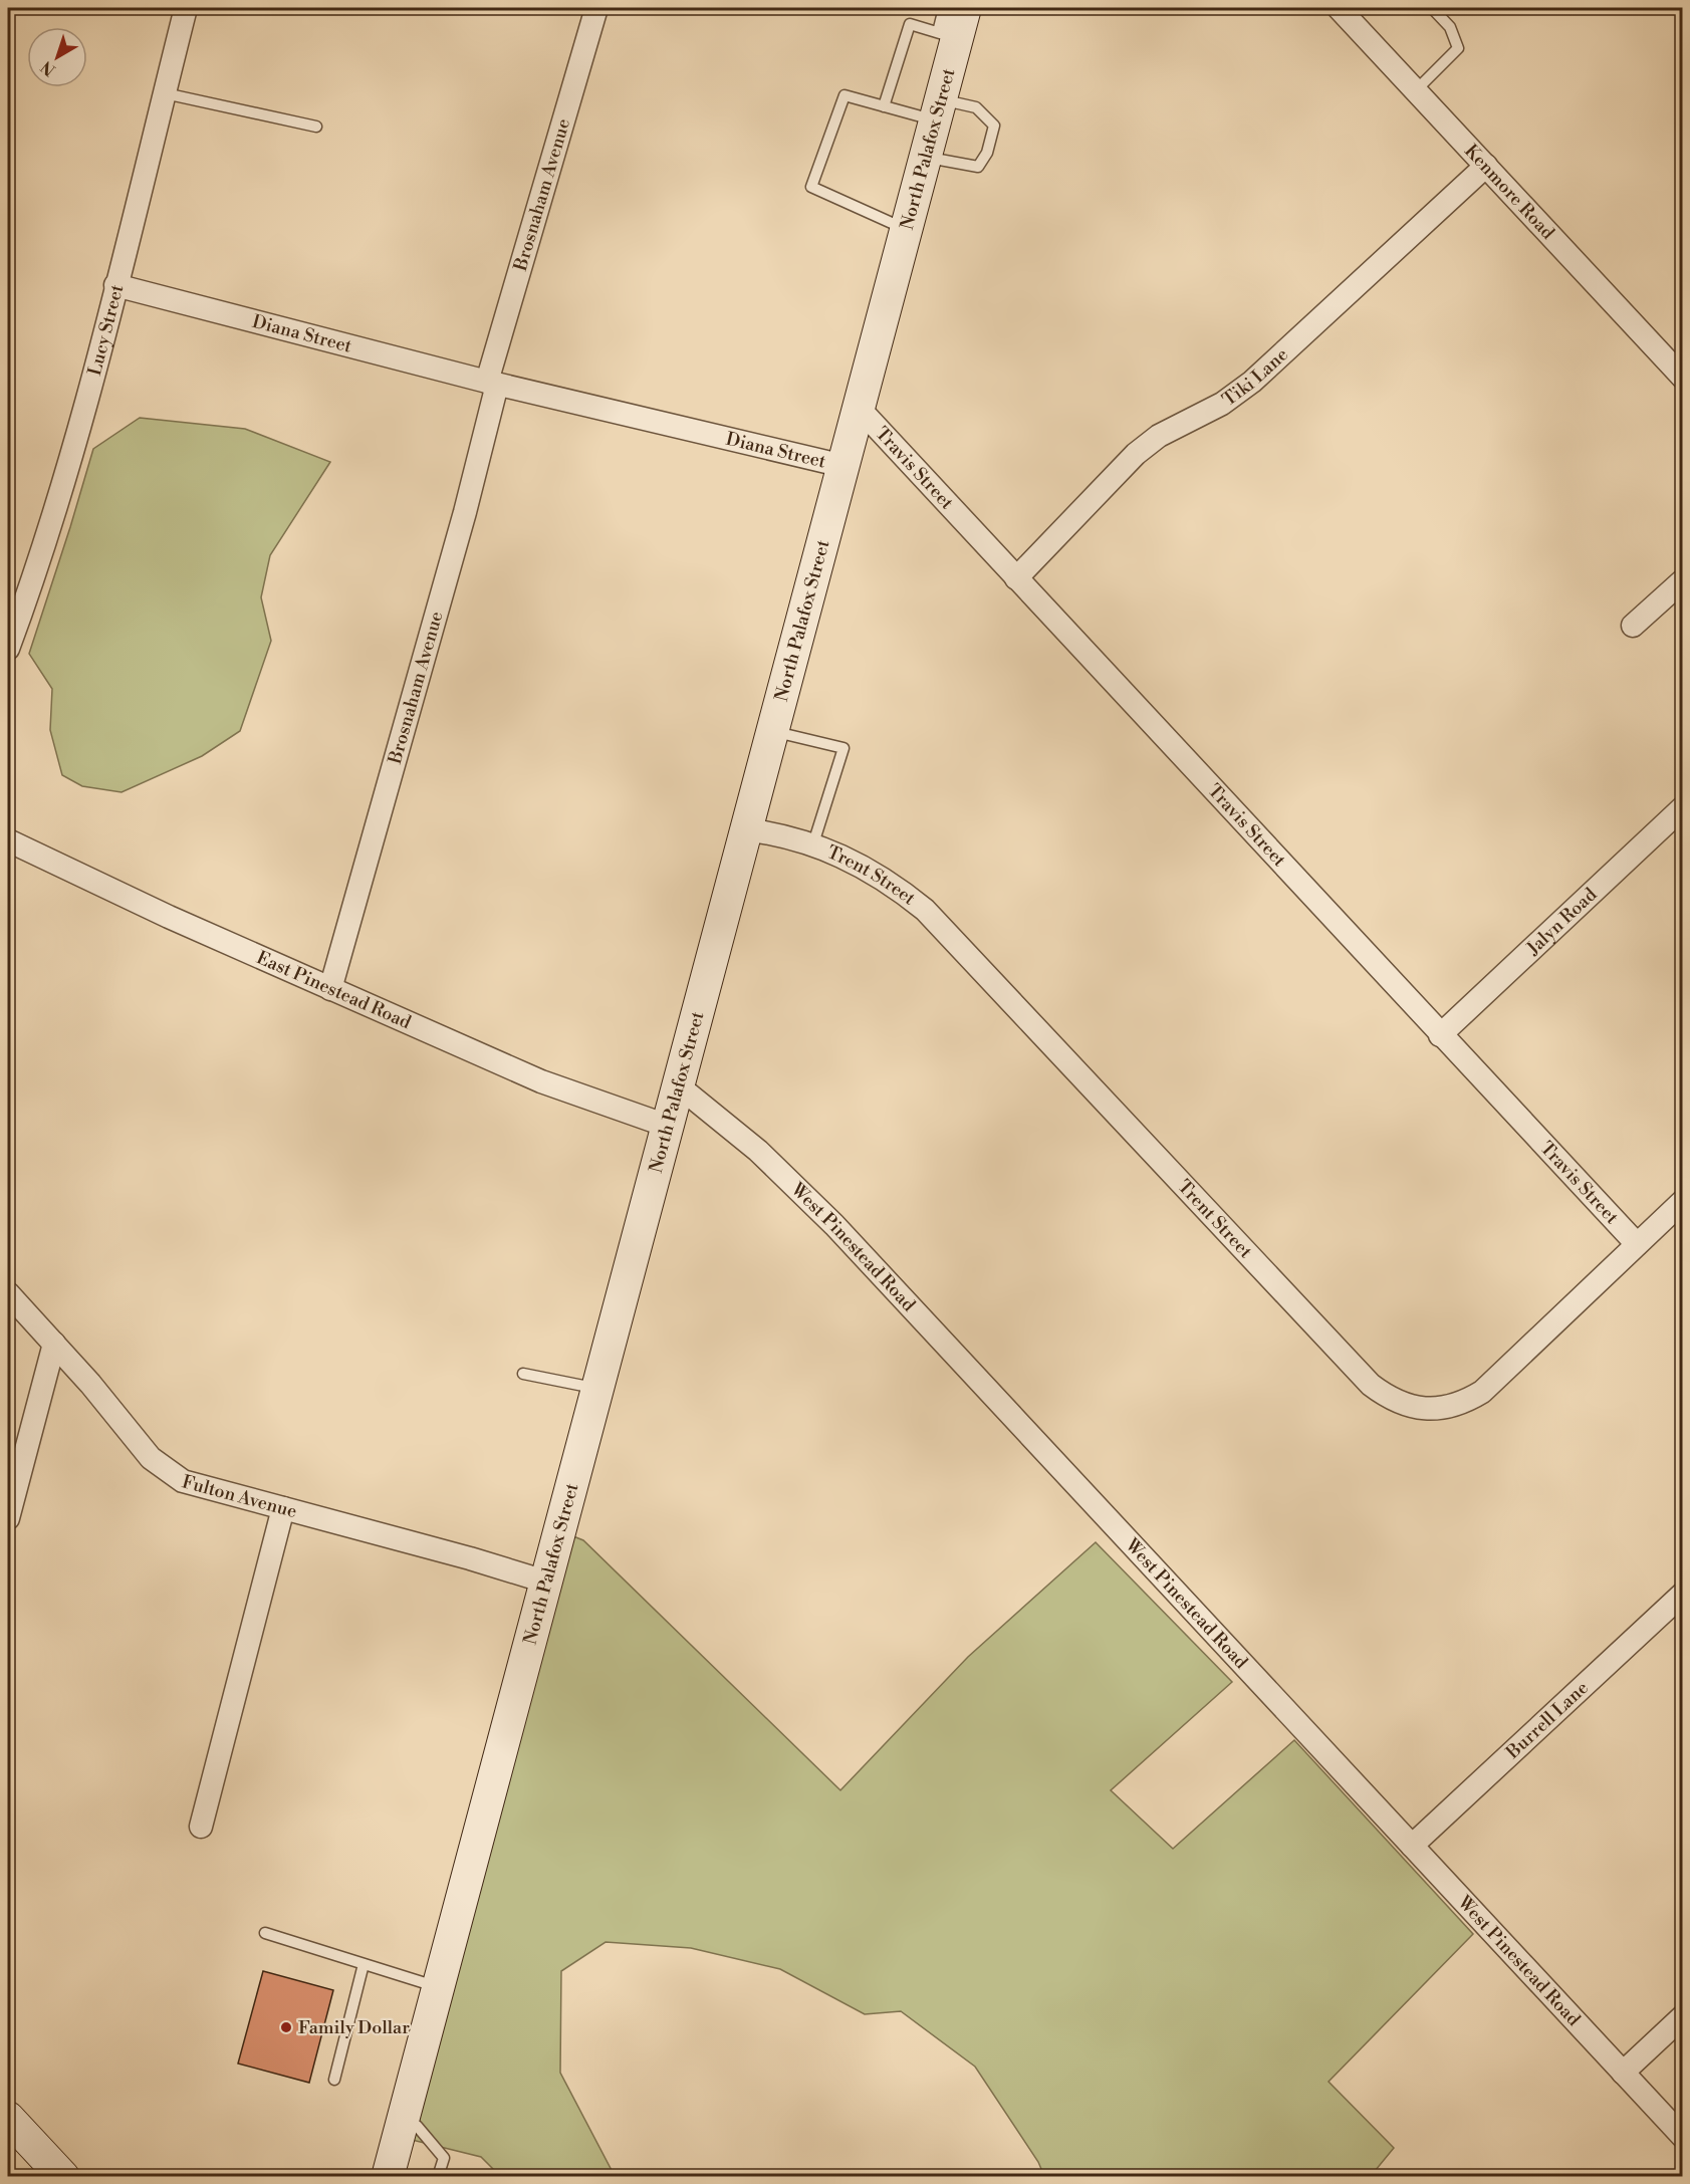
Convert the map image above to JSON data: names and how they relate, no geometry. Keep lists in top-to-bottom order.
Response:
{
  "streets": {
    "main road": ["North Palafox Street"],
    "street": [
      "Kenmore Road",
      "Brosnaham Avenue",
      "Lucy Street",
      "Diana Street",
      "Tiki Lane",
      "Travis Street",
      "Trent Street",
      "Jalyn Road",
      "East Pinestead Road",
      "West Pinestead Road",
      "Fulton Avenue",
      "Burrell Lane"
    ]
  },
  "crossings": [
    ["North Palafox Street", "Diana Street"],
    ["North Palafox Street", "Travis Street"],
    ["North Palafox Street", "Trent Street"],
    ["North Palafox Street", "East Pinestead Road"],
    ["North Palafox Street", "West Pinestead Road"],
    ["North Palafox Street", "Fulton Avenue"],
    ["Kenmore Road", "Tiki Lane"],
    ["Brosnaham Avenue", "Diana Street"],
    ["Brosnaham Avenue", "East Pinestead Road"],
    ["Lucy Street", "Diana Street"],
    ["Tiki Lane", "Travis Street"],
    ["Travis Street", "Trent Street"],
    ["Travis Street", "Jalyn Road"],
    ["West Pinestead Road", "Burrell Lane"]
  ],
  "places": ["Family Dollar"],
  "north": "bottom left"
}
